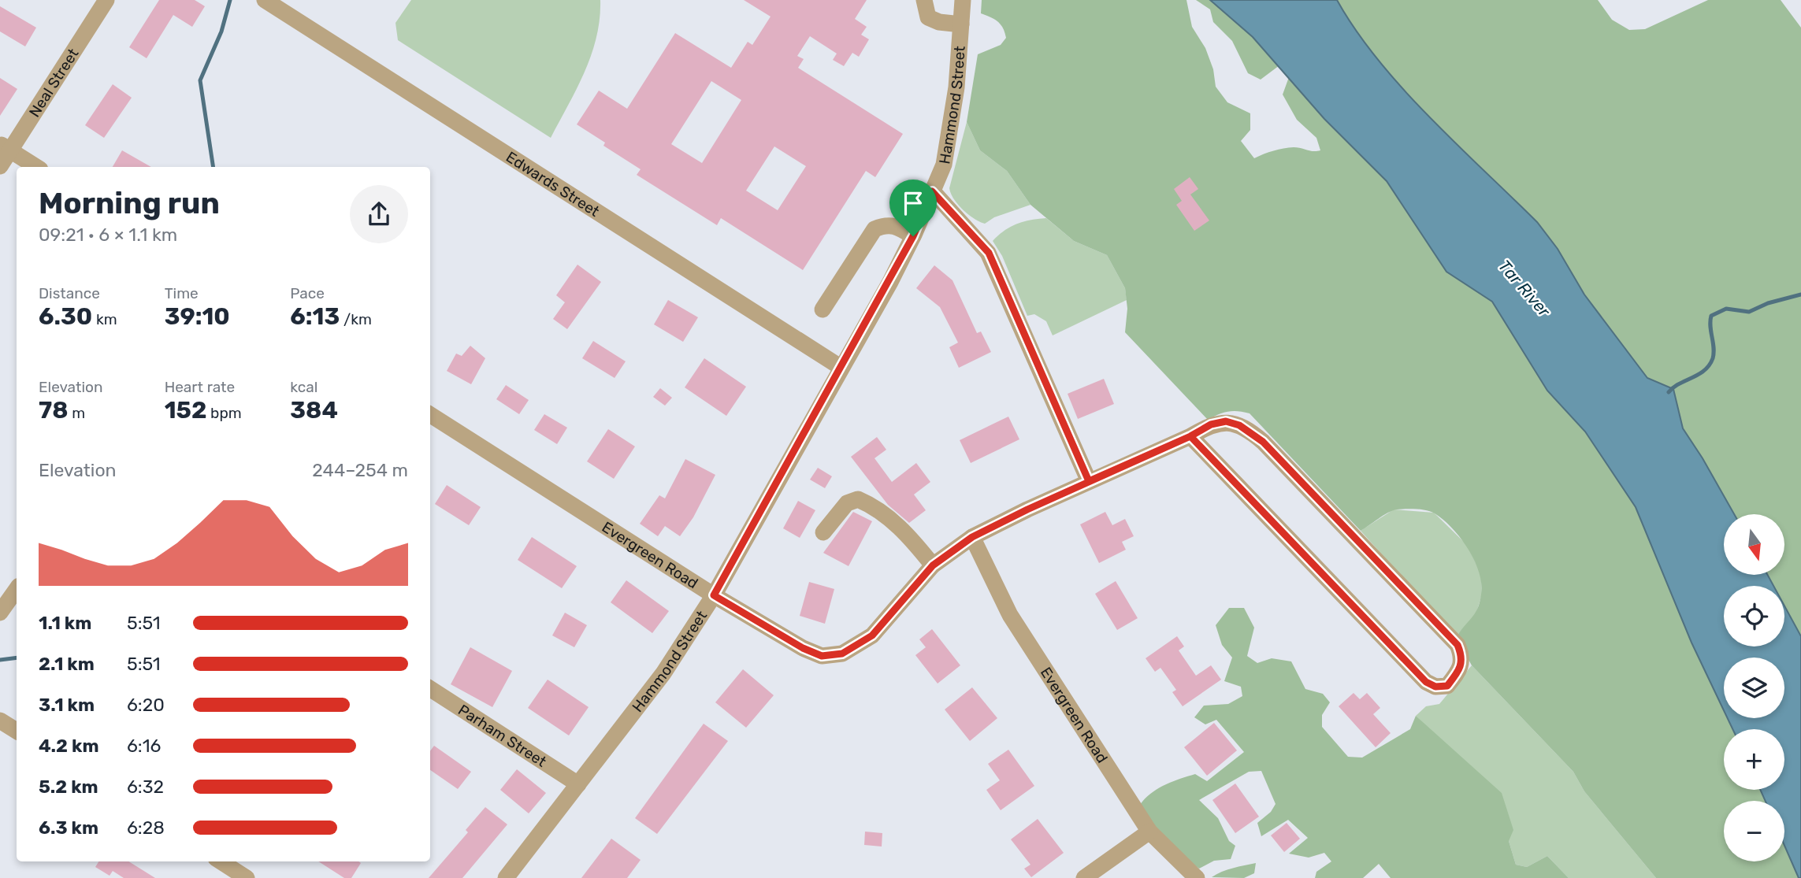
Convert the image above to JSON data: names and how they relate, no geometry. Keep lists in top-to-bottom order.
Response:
{
  "streets": {
    "street": [
      "Neal Street",
      "Hammond Street",
      "Edwards Street",
      "Evergreen Road",
      "Parham Street"
    ]
  },
  "crossings": [
    ["Hammond Street", "Edwards Street"],
    ["Hammond Street", "Evergreen Road"],
    ["Hammond Street", "Parham Street"]
  ],
  "water": ["Tar River"],
  "north": "bottom",
  "page": {
    "heading": ["Morning run", "09:21 · 6 × 1.1 km"],
    "stats": [
      ["Distance", "6.30 km"],
      ["Time", "39:10"],
      ["Pace", "6:13 /km"],
      ["Elevation", "78 m"],
      ["Heart rate", "152 bpm"],
      ["kcal", "384"]
    ],
    "chart": ["Elevation", "244–254 m"],
    "map_buttons": ["+", "−"],
    "list": [
      {
        "name": "1.1 km",
        "note": "5:51"
      },
      {
        "name": "2.1 km",
        "note": "5:51"
      },
      {
        "name": "3.1 km",
        "note": "6:20"
      },
      {
        "name": "4.2 km",
        "note": "6:16"
      },
      {
        "name": "5.2 km",
        "note": "6:32"
      },
      {
        "name": "6.3 km",
        "note": "6:28"
      }
    ]
  }
}
